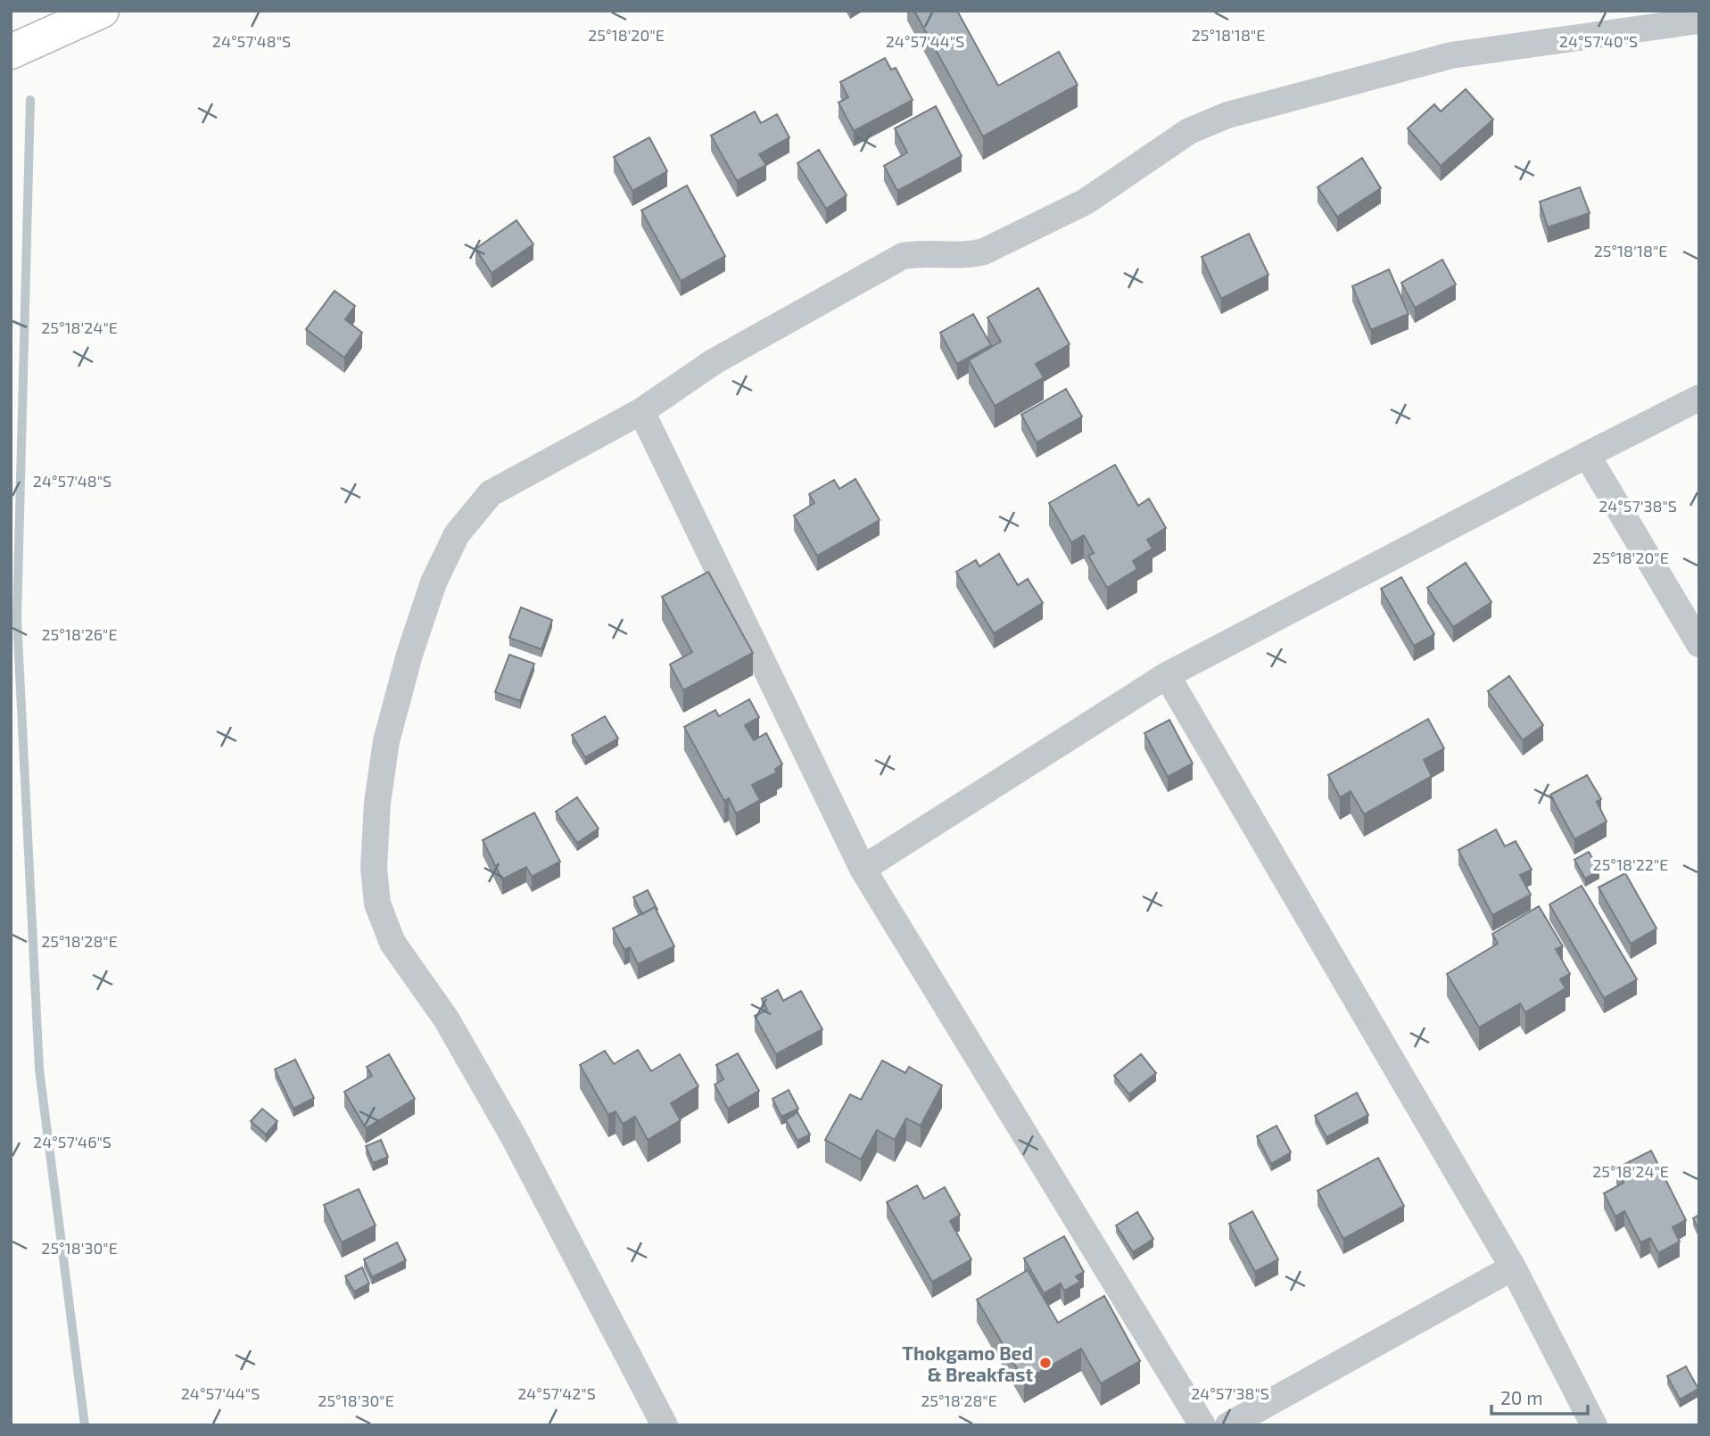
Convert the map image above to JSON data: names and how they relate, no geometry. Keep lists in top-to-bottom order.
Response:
{
  "places": ["Thokgamo Bed & Breakfast"],
  "scale_bar": "20 m",
  "coordinates": [
    "25°18'20\"E",
    "25°18'18\"E",
    "24°57'48\"S",
    "24°57'44\"S",
    "24°57'40\"S",
    "25°18'24\"E",
    "24°57'38\"S",
    "25°18'26\"E",
    "25°18'22\"E",
    "25°18'28\"E",
    "24°57'46\"S",
    "25°18'30\"E",
    "24°57'42\"S"
  ]
}
